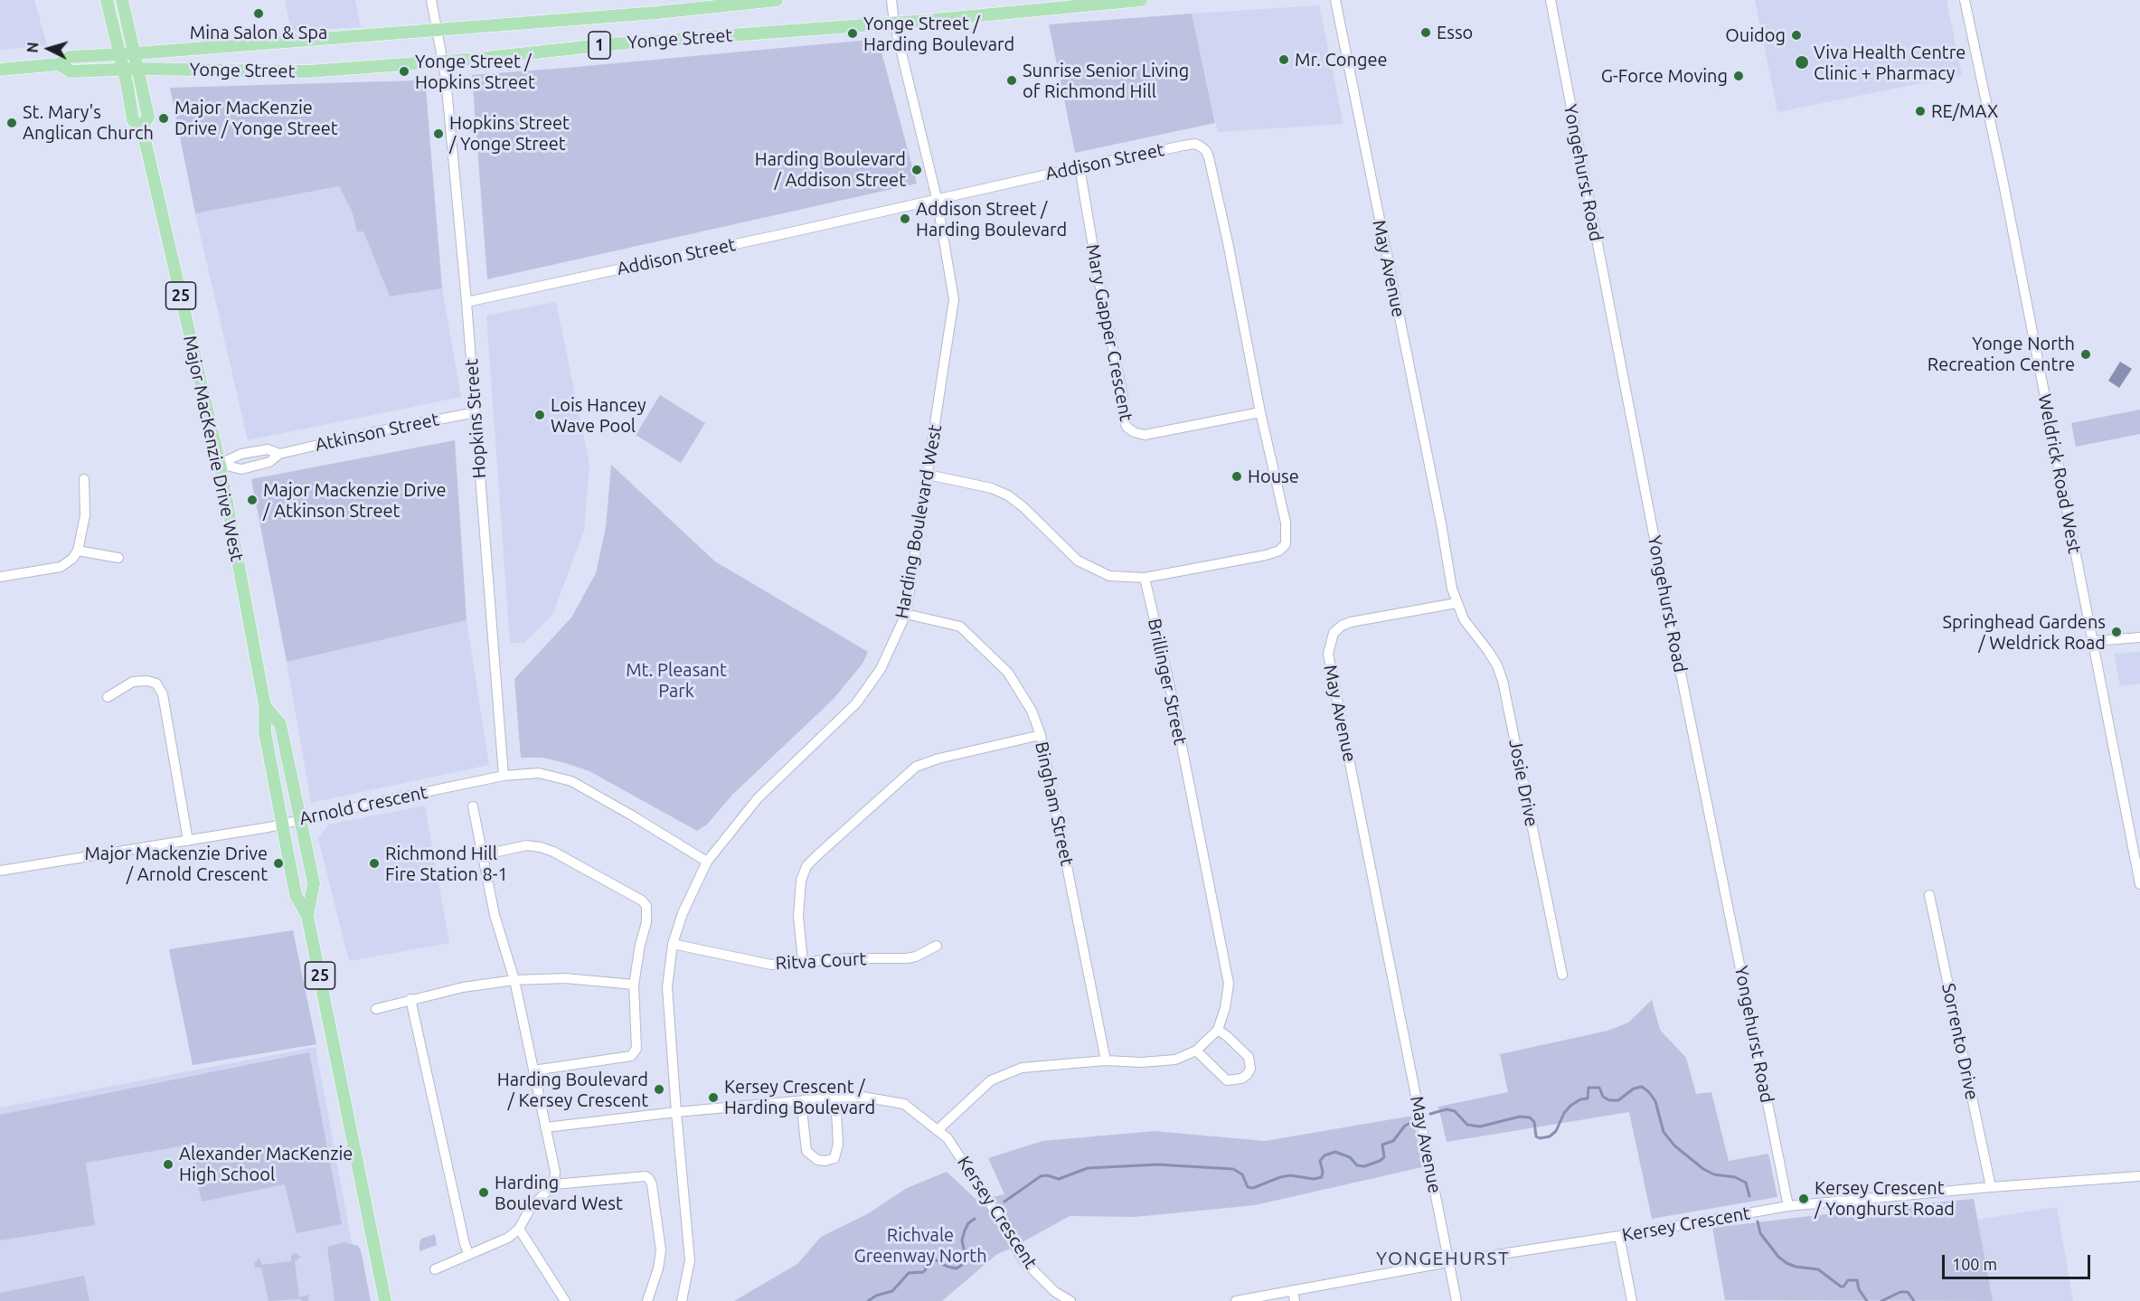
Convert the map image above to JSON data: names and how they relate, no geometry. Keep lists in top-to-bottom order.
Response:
{
  "streets": {
    "main road": [
      "Yonge Street",
      "1",
      "25",
      "Major MacKenzie Drive West"
    ],
    "street": [
      "Addison Street",
      "Yongehurst Road",
      "May Avenue",
      "Mary Gapper Crescent",
      "Hopkins Street",
      "Atkinson Street",
      "Weldrick Road West",
      "Harding Boulevard West",
      "Brillinger Street",
      "Josie Drive",
      "Bingham Street",
      "Arnold Crescent",
      "Ritva Court",
      "Sorrento Drive",
      "Kersey Crescent"
    ]
  },
  "crossings": [
    ["Yonge Street", "25"],
    ["Yonge Street", "Hopkins Street"],
    ["Yonge Street", "Major MacKenzie Drive West"],
    ["Yonge Street", "Harding Boulevard West"],
    ["Addison Street", "Mary Gapper Crescent"],
    ["Addison Street", "Hopkins Street"],
    ["Addison Street", "Harding Boulevard West"],
    ["Addison Street", "Brillinger Street"],
    ["Yongehurst Road", "Kersey Crescent"],
    ["May Avenue", "Josie Drive"],
    ["May Avenue", "Kersey Crescent"],
    ["25", "Major MacKenzie Drive West"],
    ["Hopkins Street", "Atkinson Street"],
    ["Hopkins Street", "Arnold Crescent"],
    ["Atkinson Street", "Major MacKenzie Drive West"],
    ["Major MacKenzie Drive West", "Arnold Crescent"],
    ["Harding Boulevard West", "Bingham Street"],
    ["Harding Boulevard West", "Arnold Crescent"],
    ["Harding Boulevard West", "Ritva Court"],
    ["Harding Boulevard West", "Kersey Crescent"],
    ["Brillinger Street", "Bingham Street"],
    ["Brillinger Street", "Kersey Crescent"],
    ["Sorrento Drive", "Kersey Crescent"]
  ],
  "districts": ["YONGEHURST"],
  "parks": ["Mt. Pleasant Park", "Richvale Greenway North"],
  "places": [
    "Mina Salon & Spa",
    "Esso",
    "Yonge Street / Harding Boulevard",
    "Ouidog",
    "Mr. Congee",
    "Viva Health Centre Clinic + Pharmacy",
    "Yonge Street / Hopkins Street",
    "G-Force Moving",
    "Sunrise Senior Living of Richmond Hill",
    "RE/MAX",
    "Major MacKenzie Drive / Yonge Street",
    "St. Mary's Anglican Church",
    "Hopkins Street / Yonge Street",
    "Harding Boulevard / Addison Street",
    "Addison Street / Harding Boulevard",
    "Yonge North Recreation Centre",
    "Lois Hancey Wave Pool",
    "House",
    "Major Mackenzie Drive / Atkinson Street",
    "Springhead Gardens / Weldrick Road",
    "Major Mackenzie Drive / Arnold Crescent",
    "Richmond Hill Fire Station 8-1",
    "Harding Boulevard / Kersey Crescent",
    "Kersey Crescent / Harding Boulevard",
    "Alexander MacKenzie High School",
    "Harding Boulevard West",
    "Kersey Crescent / Yonghurst Road"
  ],
  "scale_bar": "100 m",
  "north": "left"
}
